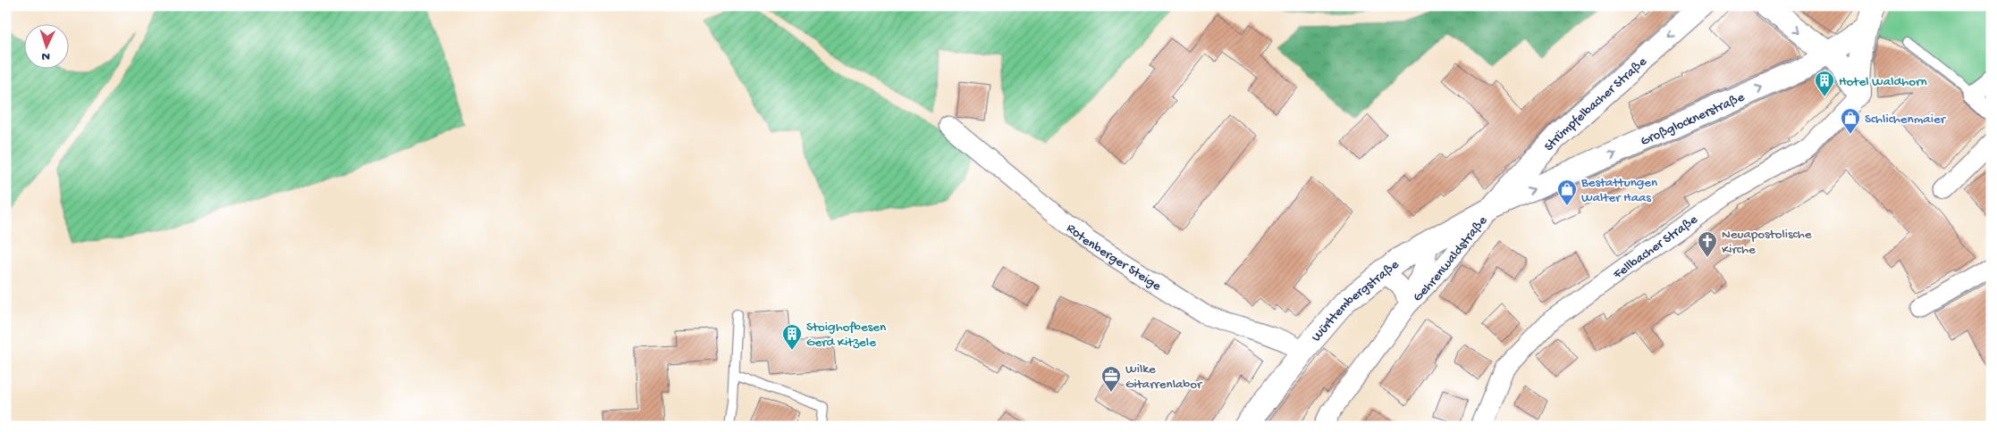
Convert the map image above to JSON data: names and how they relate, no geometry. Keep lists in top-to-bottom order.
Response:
{
  "streets": {
    "street": [
      "Strümpfelbacher Straße",
      "Großglocknerstraße",
      "Fellbacher Straße",
      "Rotenberger Steige",
      "Gehrenwaldstraße",
      "Württembergstraße"
    ]
  },
  "crossings": [
    ["Strümpfelbacher Straße", "Großglocknerstraße"],
    ["Strümpfelbacher Straße", "Gehrenwaldstraße"],
    ["Strümpfelbacher Straße", "Württembergstraße"],
    ["Großglocknerstraße", "Gehrenwaldstraße"],
    ["Großglocknerstraße", "Württembergstraße"],
    ["Rotenberger Steige", "Württembergstraße"],
    ["Gehrenwaldstraße", "Württembergstraße"]
  ],
  "one_way": ["Strümpfelbacher Straße", "Großglocknerstraße"],
  "places": {
    "building": ["Hotel Waldhorn", "Stoighofbesen Gerd Kitzele"],
    "shop": ["Schlichenmaier", "Bestattungen Walter Haas"],
    "church": ["Neuapostolische Kirche"],
    "office": ["Wilke Gitarrenlabor"]
  },
  "north": "bottom"
}
